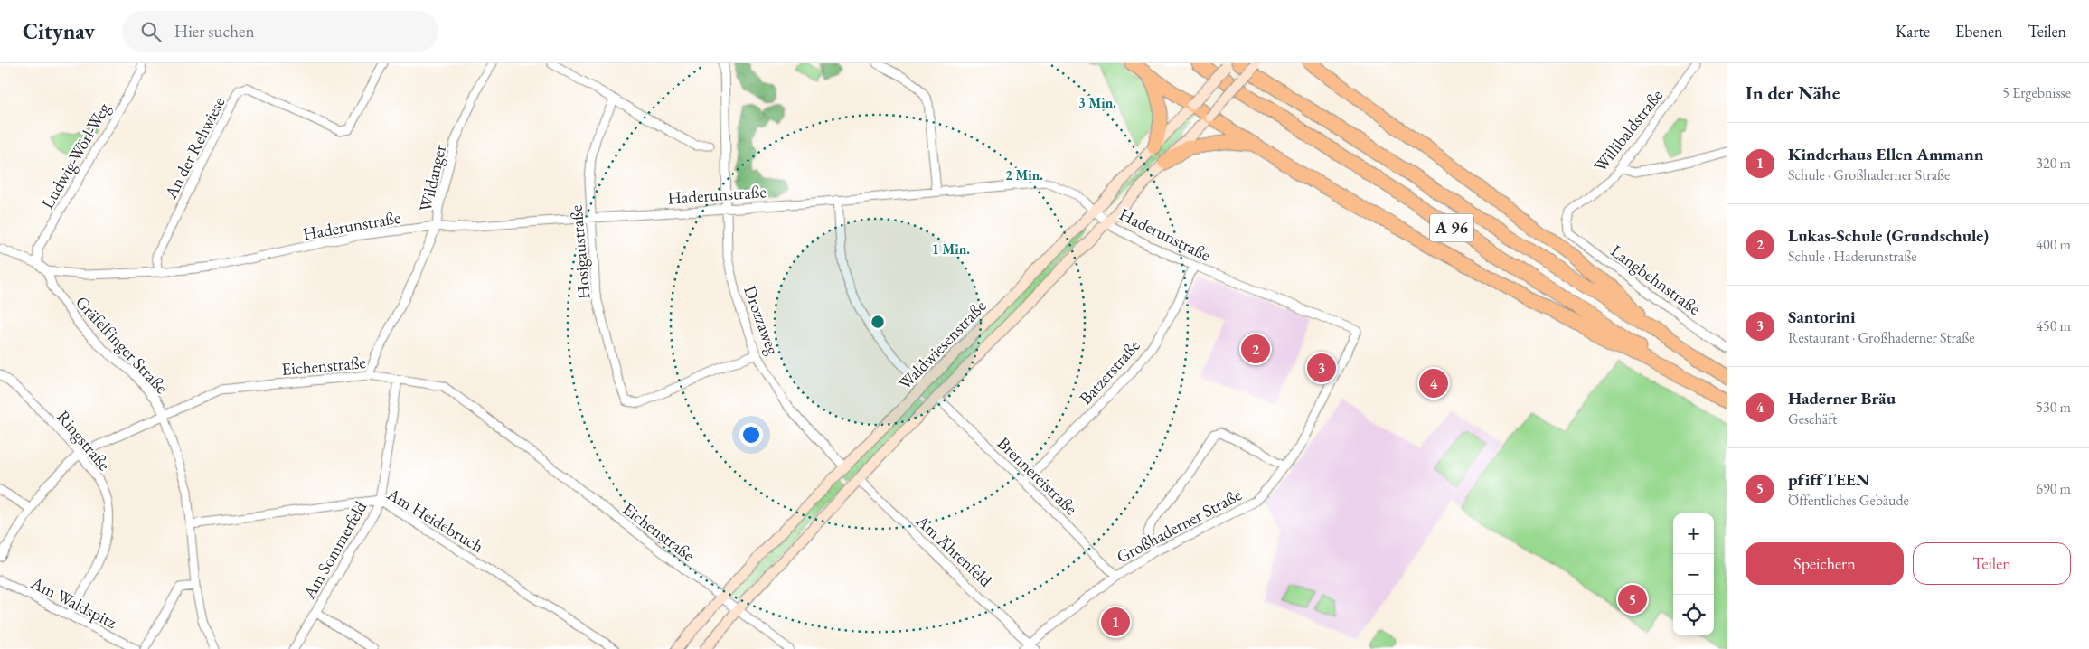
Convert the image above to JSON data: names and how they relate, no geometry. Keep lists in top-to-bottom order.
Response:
{
  "streets": {
    "highway": ["A 96"],
    "main road": ["Waldwiesenstraße"],
    "street": [
      "Willibaldstraße",
      "An der Rehwiese",
      "Ludwig-Wörl-Weg",
      "Wildanger",
      "Haderunstraße",
      "Hosigaustraße",
      "Langbehnstraße",
      "Drozzaweg",
      "Gräfelfinger Straße",
      "Eichenstraße",
      "Batzerstraße",
      "Ringstraße",
      "Brennereistraße",
      "Am Heidebruch",
      "Großhaderner Straße",
      "Am Sommerfeld",
      "Am Ährenfeld",
      "Am Waldspitz"
    ]
  },
  "crossings": [
    ["Willibaldstraße", "Langbehnstraße"],
    ["An der Rehwiese", "Haderunstraße"],
    ["Ludwig-Wörl-Weg", "Gräfelfinger Straße"],
    ["Wildanger", "Haderunstraße"],
    ["Wildanger", "Eichenstraße"],
    ["Haderunstraße", "Hosigaustraße"],
    ["Haderunstraße", "Drozzaweg"],
    ["Haderunstraße", "Gräfelfinger Straße"],
    ["Haderunstraße", "Waldwiesenstraße"],
    ["Haderunstraße", "Batzerstraße"],
    ["Haderunstraße", "Großhaderner Straße"],
    ["Hosigaustraße", "Drozzaweg"],
    ["Drozzaweg", "Waldwiesenstraße"],
    ["Gräfelfinger Straße", "Eichenstraße"],
    ["Gräfelfinger Straße", "Am Heidebruch"],
    ["Waldwiesenstraße", "Eichenstraße"],
    ["Waldwiesenstraße", "Brennereistraße"],
    ["Waldwiesenstraße", "Am Ährenfeld"],
    ["Eichenstraße", "Ringstraße"],
    ["Eichenstraße", "Am Sommerfeld"],
    ["Batzerstraße", "Brennereistraße"],
    ["Ringstraße", "Am Waldspitz"],
    ["Brennereistraße", "Großhaderner Straße"],
    ["Am Heidebruch", "Am Sommerfeld"],
    ["Großhaderner Straße", "Am Ährenfeld"]
  ],
  "page": {
    "header": "Citynav",
    "search": "Hier suchen",
    "nav": ["Karte", "Ebenen", "Teilen"],
    "heading": ["In der Nähe", "5 Ergebnisse"],
    "list": [
      {
        "mark": "1",
        "name": "Kinderhaus Ellen Ammann",
        "note": "Schule · Großhaderner Straße",
        "value": "320 m"
      },
      {
        "mark": "2",
        "name": "Lukas-Schule (Grundschule)",
        "note": "Schule · Haderunstraße",
        "value": "400 m"
      },
      {
        "mark": "3",
        "name": "Santorini",
        "note": "Restaurant · Großhaderner Straße",
        "value": "450 m"
      },
      {
        "mark": "4",
        "name": "Haderner Bräu",
        "note": "Geschäft",
        "value": "530 m"
      },
      {
        "mark": "5",
        "name": "pfiffTEEN",
        "note": "Öffentliches Gebäude",
        "value": "690 m"
      }
    ],
    "pins": [
      "2",
      "3",
      "4",
      "5",
      "1"
    ],
    "map_buttons": ["+", "−"],
    "buttons": ["Speichern", "Teilen"]
  },
  "rings": ["3 Min.", "2 Min.", "1 Min."]
}
